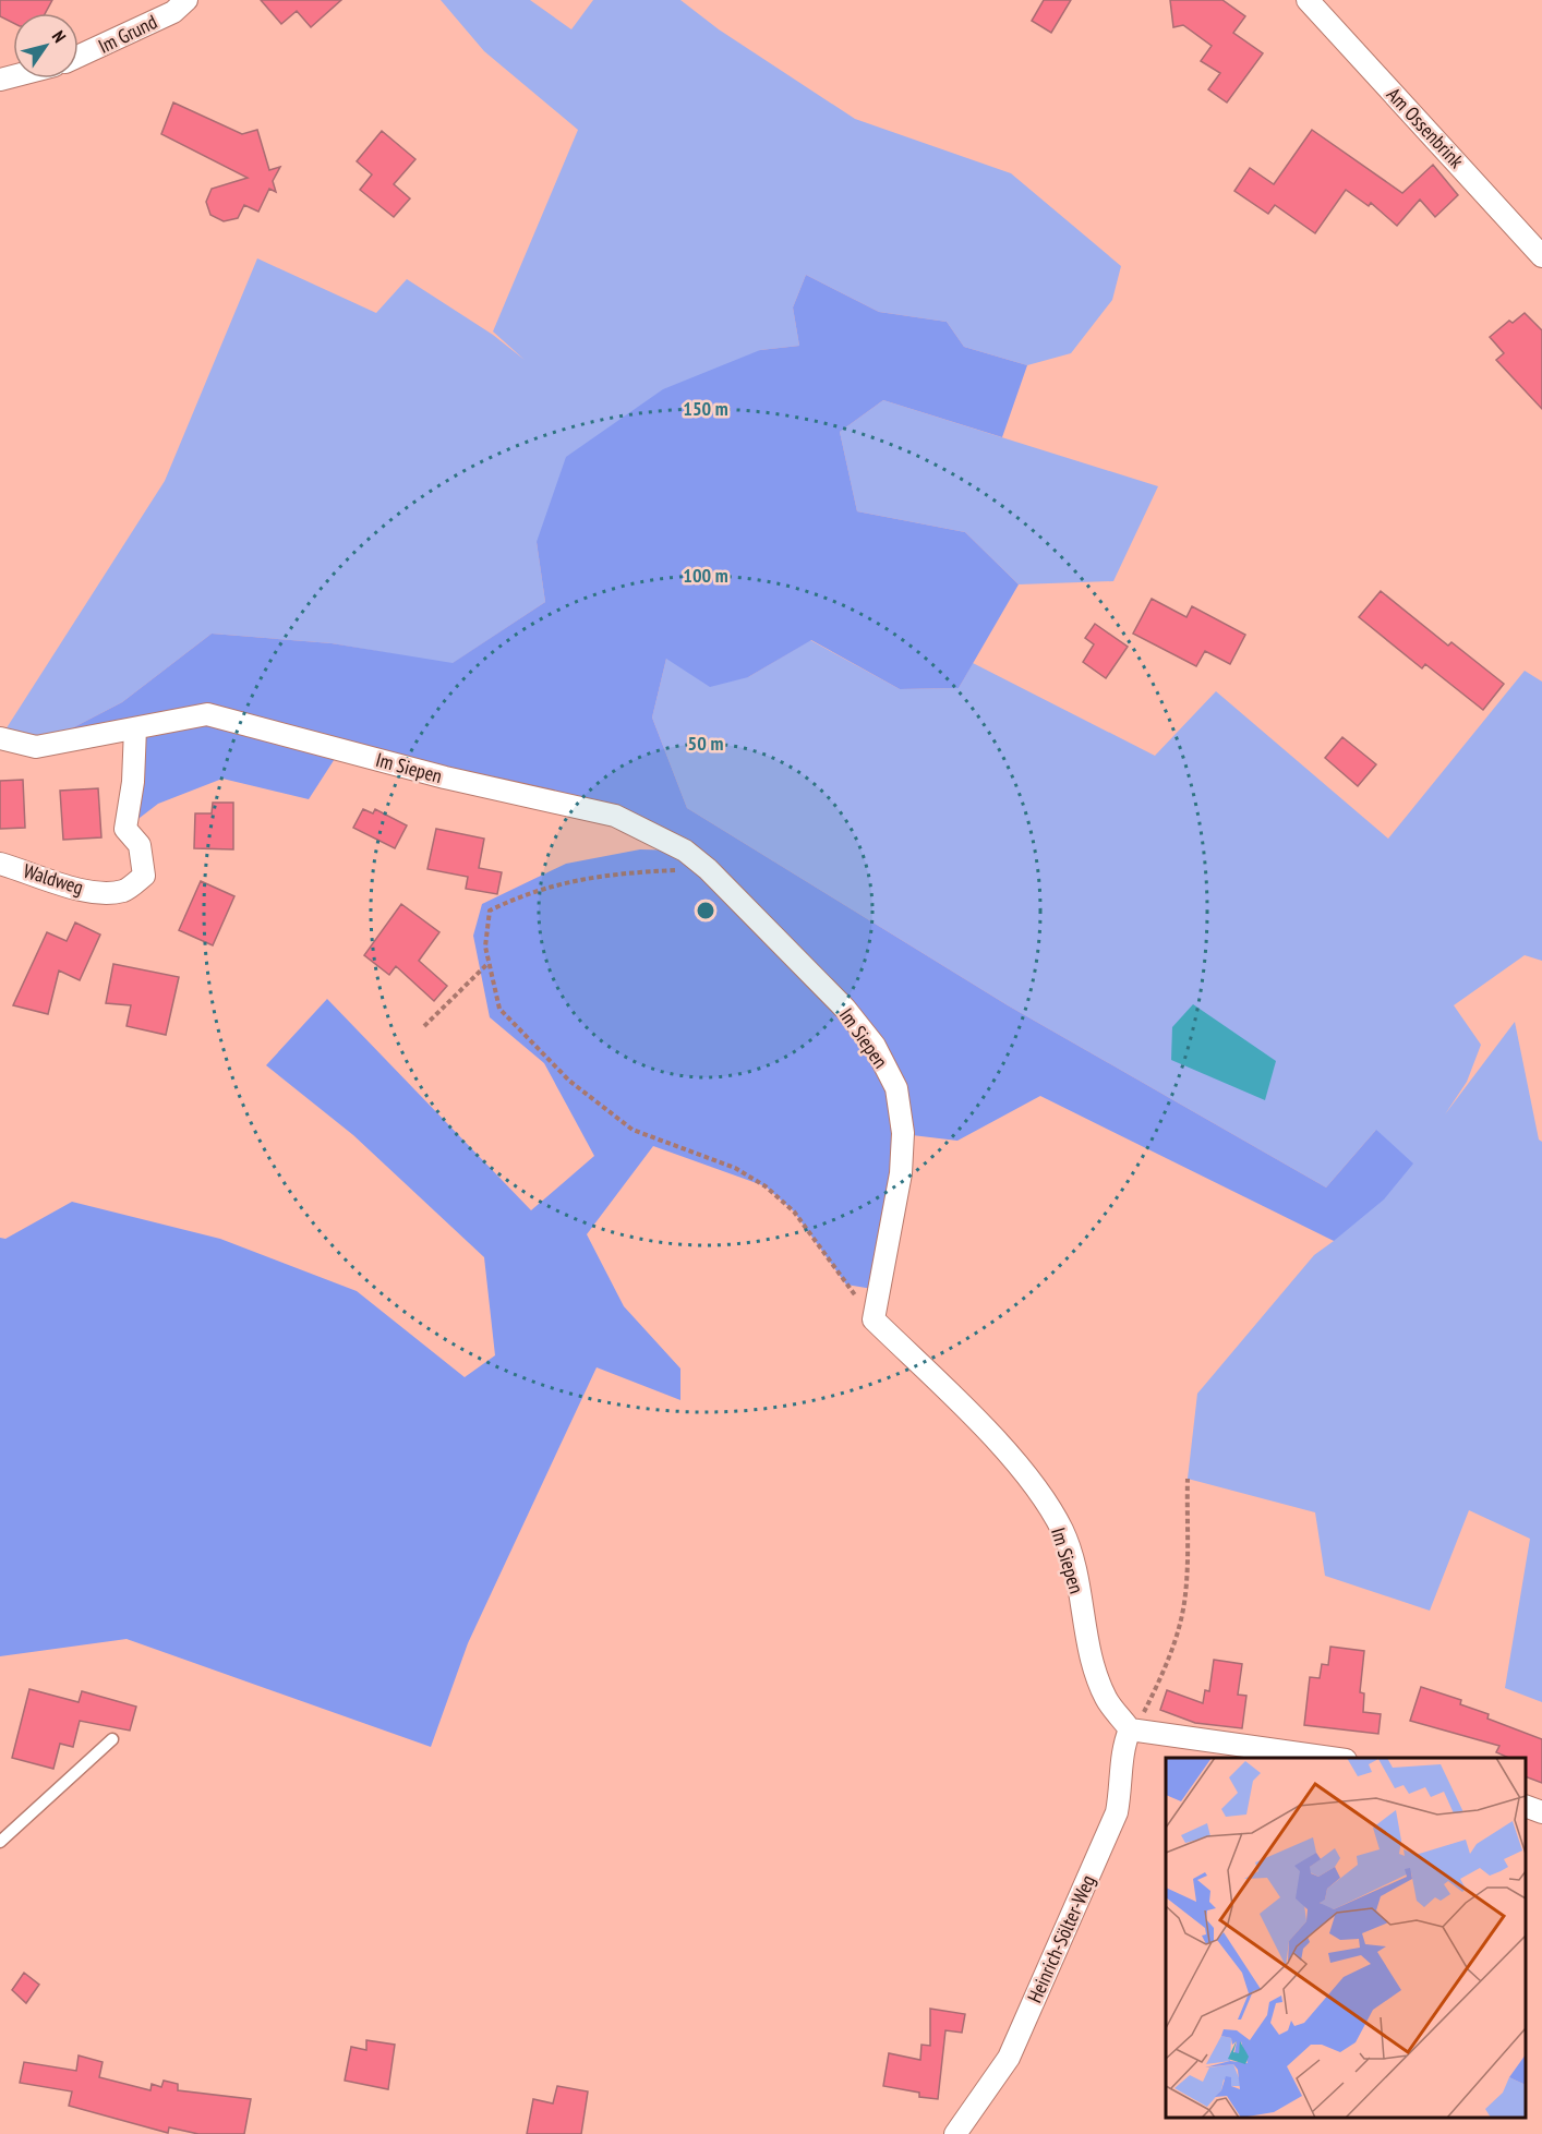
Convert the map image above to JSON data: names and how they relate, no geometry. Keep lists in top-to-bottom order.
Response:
{
  "streets": {
    "street": [
      "Im Grund",
      "Am Ossenbrink",
      "Im Siepen",
      "Waldweg",
      "Heinrich-Sölter-Weg"
    ]
  },
  "crossings": [
    ["Im Siepen", "Waldweg"],
    ["Im Siepen", "Heinrich-Sölter-Weg"]
  ],
  "north": "top right",
  "rings": ["150 m", "100 m", "50 m"]
}
